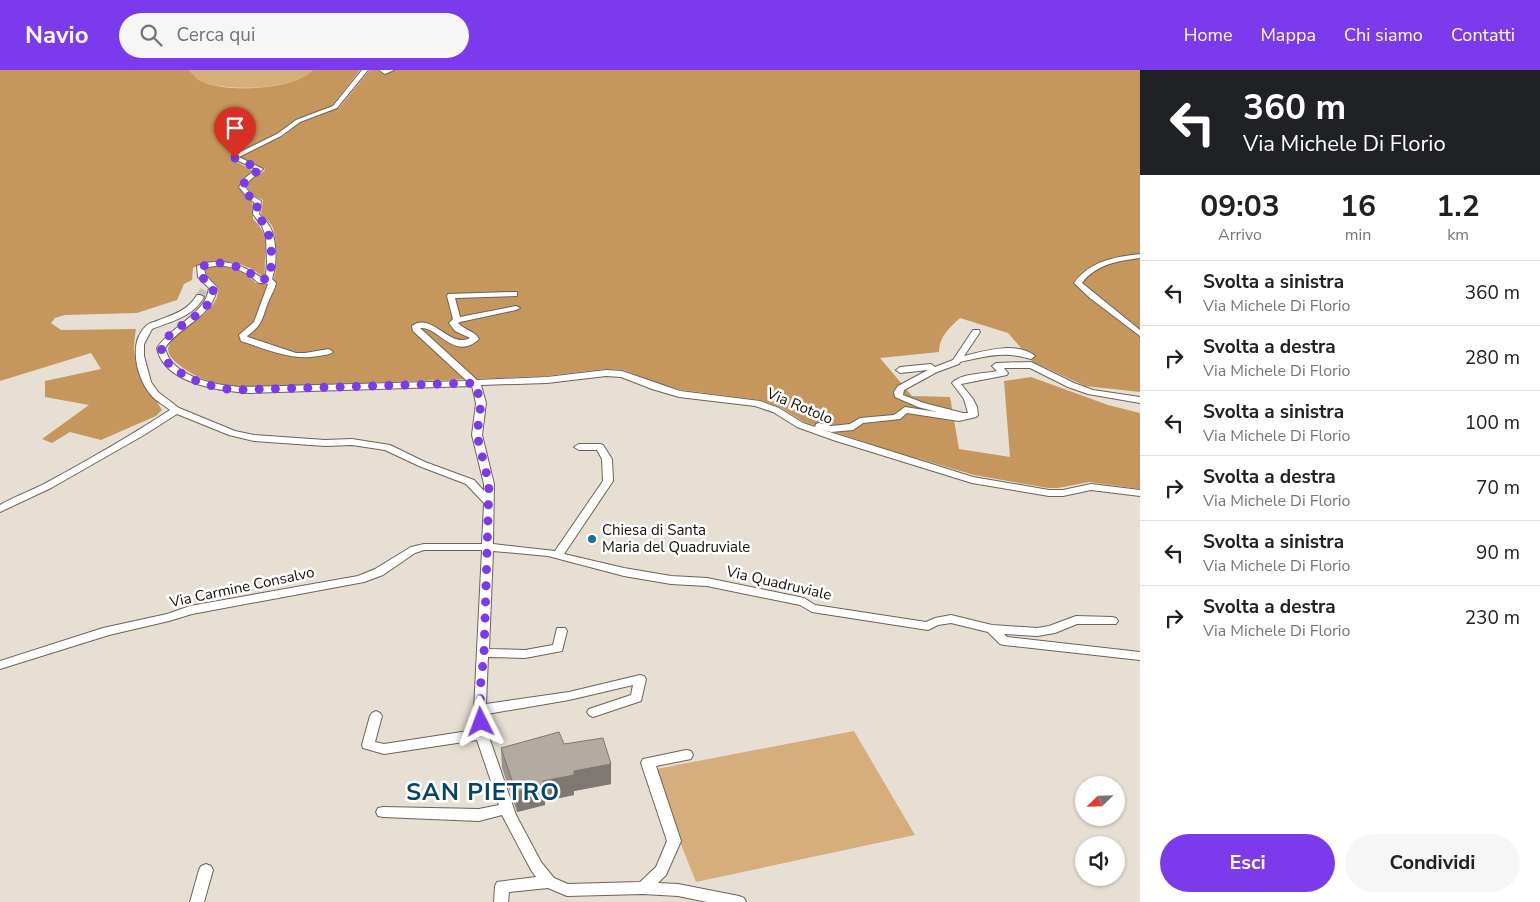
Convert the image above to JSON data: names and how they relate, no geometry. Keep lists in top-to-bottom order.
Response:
{
  "streets": {
    "street": ["Via Rotolo", "Via Quadruviale", "Via Carmine Consalvo"]
  },
  "crossings": [
    ["Via Quadruviale", "Via Carmine Consalvo"]
  ],
  "districts": ["SAN PIETRO"],
  "places": ["Chiesa di Santa Maria del Quadruviale"],
  "north": "bottom left",
  "page": {
    "header": "Navio",
    "search": "Cerca qui",
    "nav": [
      "Home",
      "Mappa",
      "Chi siamo",
      "Contatti"
    ],
    "turn": ["360 m", "Via Michele Di Florio"],
    "eta": [
      "09:03",
      "Arrivo",
      "16",
      "min",
      "1.2",
      "km"
    ],
    "list": [
      {
        "name": "Svolta a sinistra",
        "note": "Via Michele Di Florio",
        "value": "360 m"
      },
      {
        "name": "Svolta a destra",
        "note": "Via Michele Di Florio",
        "value": "280 m"
      },
      {
        "name": "Svolta a sinistra",
        "note": "Via Michele Di Florio",
        "value": "100 m"
      },
      {
        "name": "Svolta a destra",
        "note": "Via Michele Di Florio",
        "value": "70 m"
      },
      {
        "name": "Svolta a sinistra",
        "note": "Via Michele Di Florio",
        "value": "90 m"
      },
      {
        "name": "Svolta a destra",
        "note": "Via Michele Di Florio",
        "value": "230 m"
      }
    ],
    "buttons": ["Esci", "Condividi"]
  }
}
